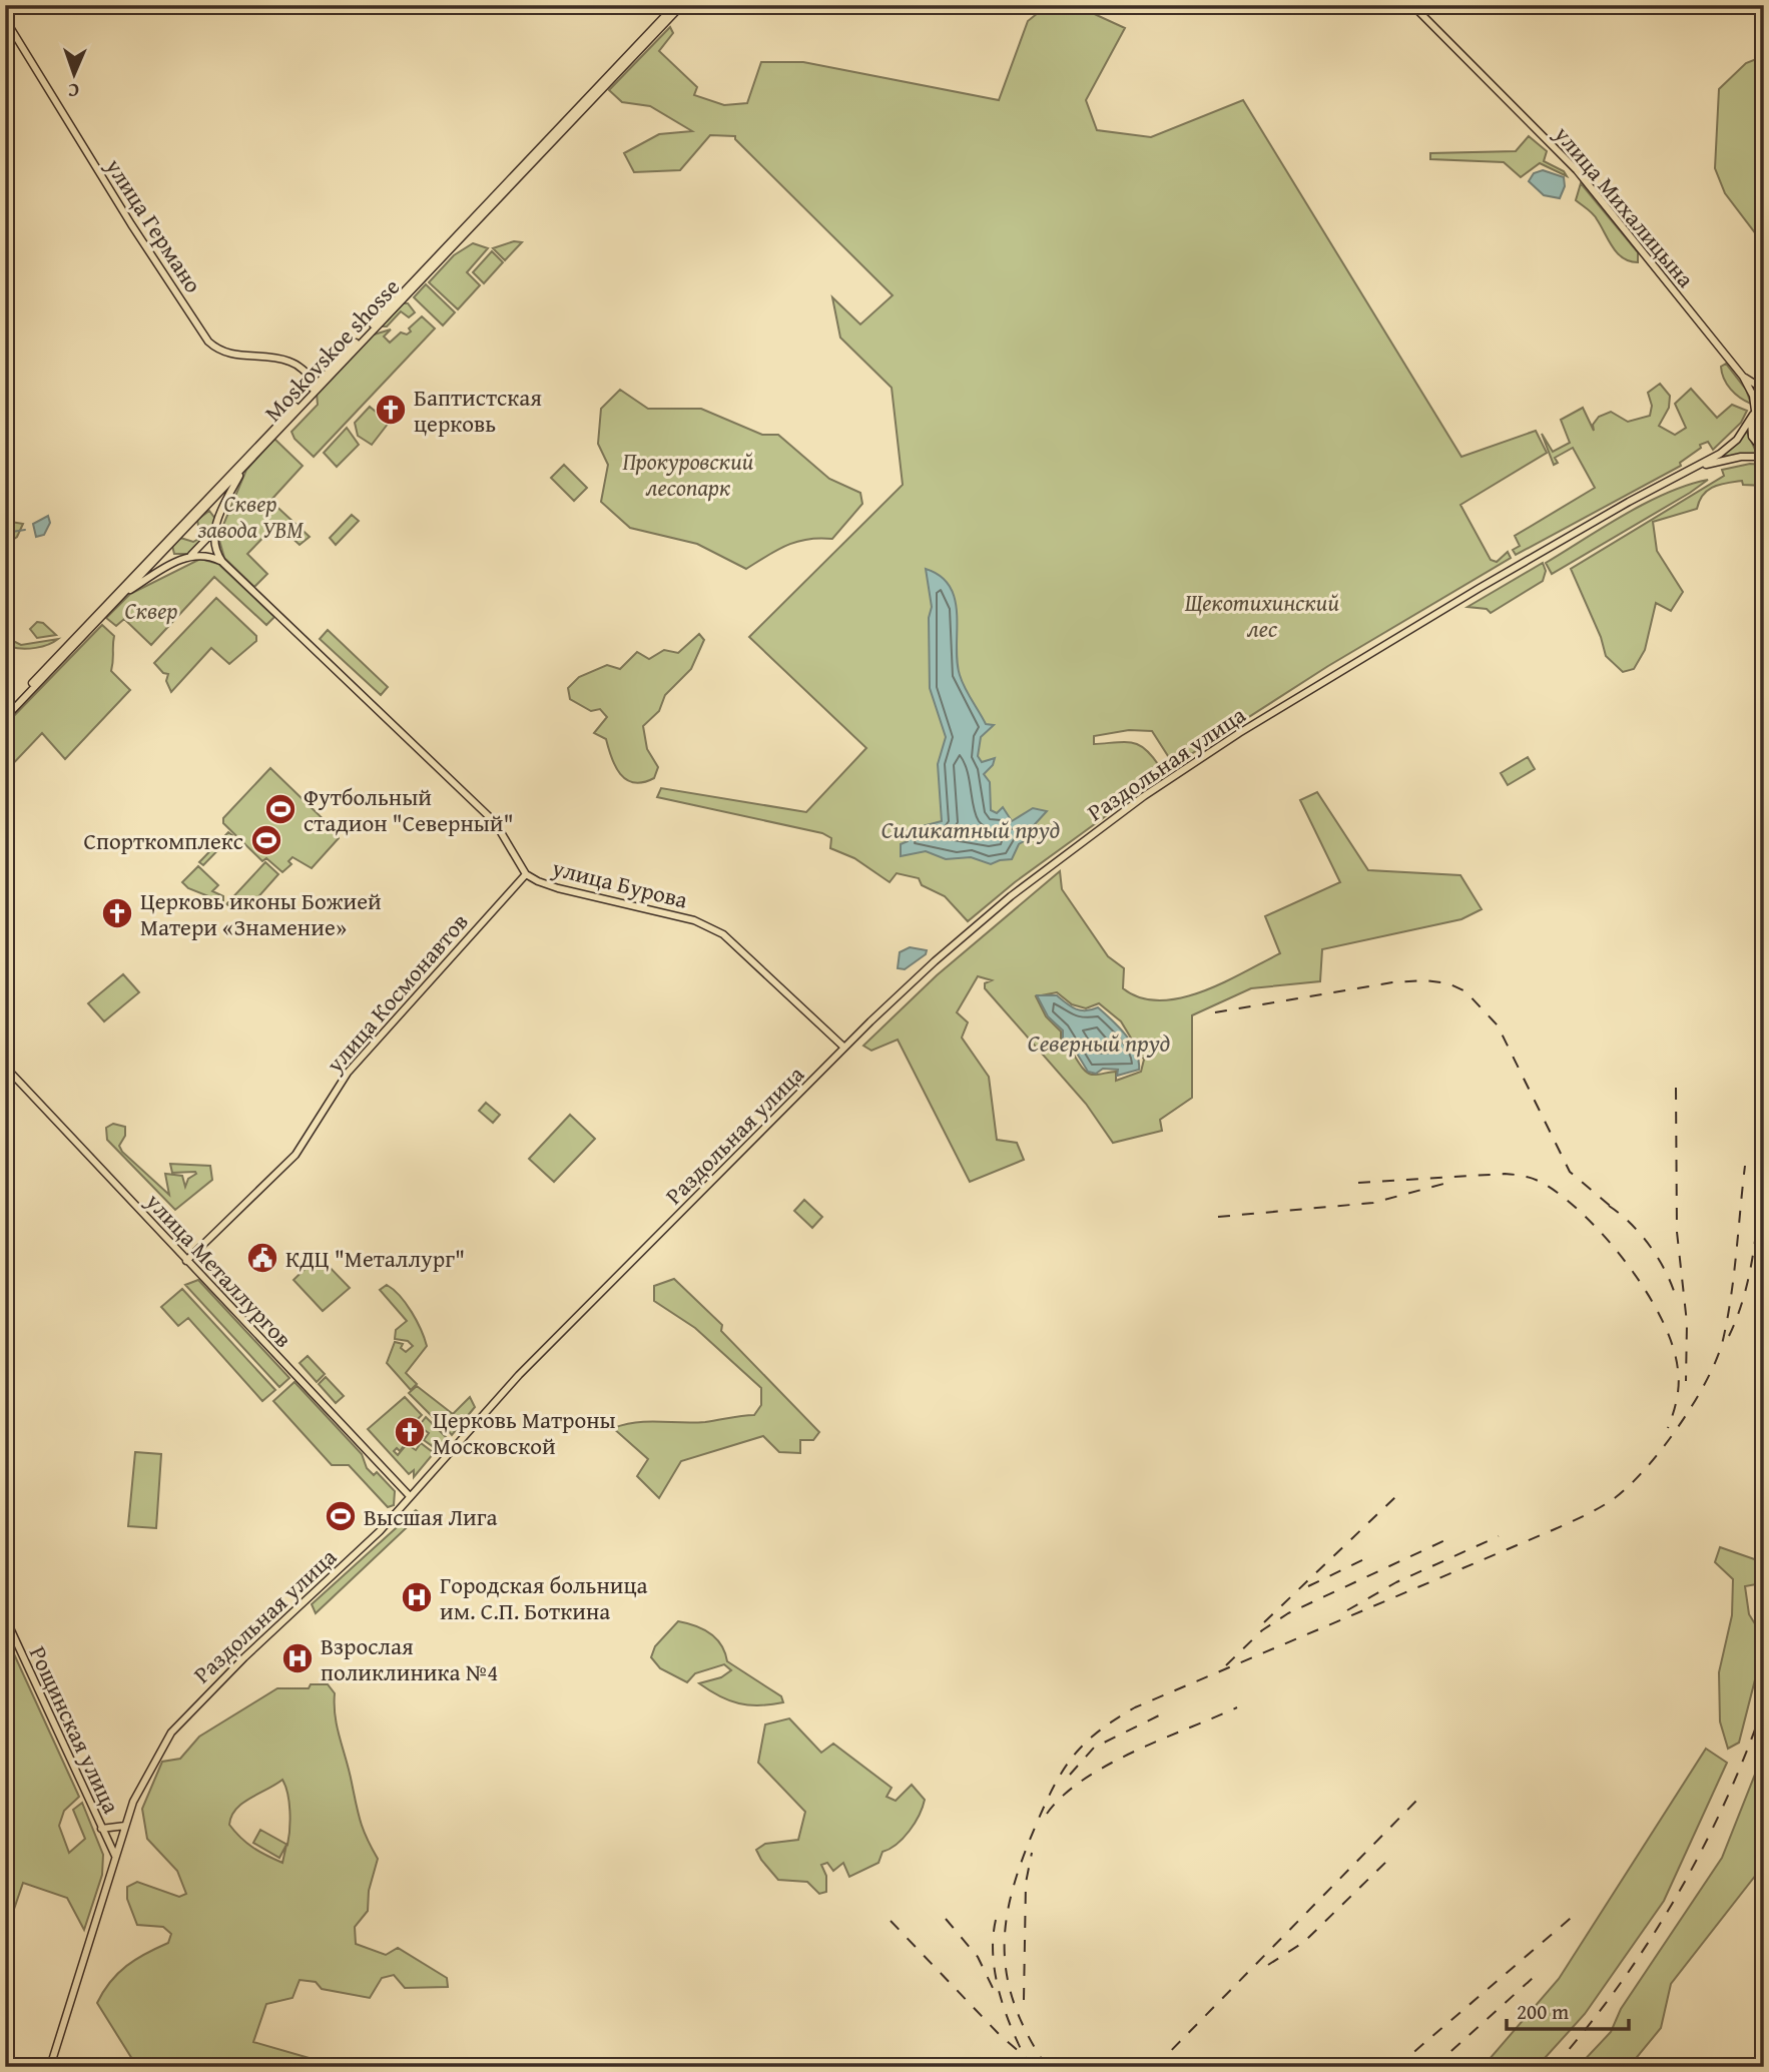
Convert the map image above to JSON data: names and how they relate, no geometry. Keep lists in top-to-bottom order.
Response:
{
  "streets": {
    "main road": [
      "улица Михалицына",
      "улица Германо",
      "Moskovskoe shosse",
      "Раздольная улица",
      "улица Бурова",
      "улица Космонавтов",
      "улица Металлургов",
      "Рощинская улица"
    ]
  },
  "crossings": [
    ["улица Михалицына", "Раздольная улица"],
    ["улица Германо", "Moskovskoe shosse"],
    ["Раздольная улица", "улица Бурова"],
    ["Раздольная улица", "улица Металлургов"],
    ["Раздольная улица", "Рощинская улица"],
    ["улица Бурова", "улица Космонавтов"],
    ["улица Космонавтов", "улица Металлургов"]
  ],
  "water": ["Силикатный пруд", "Северный пруд"],
  "parks": [
    "Прокуровский лесопарк",
    "Сквер завода УВМ",
    "Щекотихинский лес",
    "Сквер"
  ],
  "places": {
    "church": ["Баптистская церковь", "Церковь иконы Божией Матери «Знамение»", "Церковь Матроны Московской"],
    "sports": ["Футбольный стадион \"Северный\"", "Спорткомплекс", "Высшая Лига"],
    "public building": ["КДЦ \"Металлург\""],
    "hospital": ["Городская больница им. С.П. Боткина", "Взрослая поликлиника №4"]
  },
  "scale_bar": "200 m",
  "north": "bottom"
}
